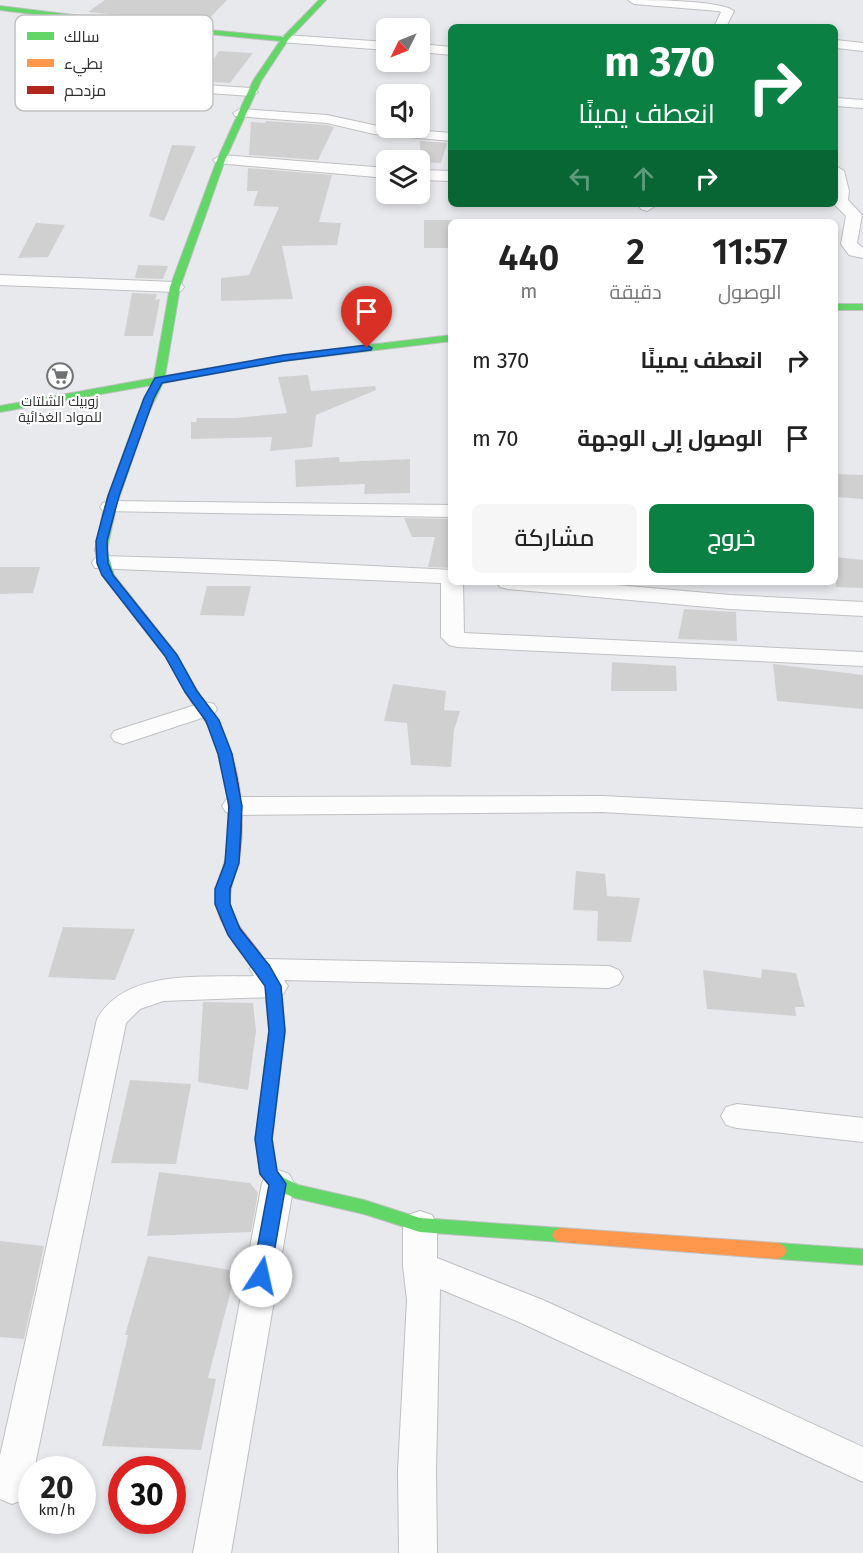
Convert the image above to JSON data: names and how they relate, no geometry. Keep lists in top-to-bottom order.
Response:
{
  "places": {
    "supermarket": ["زوبيك الشلتات للمواد الغذائية"]
  },
  "legend": ["سالك", "بطيء", "مزدحم"],
  "north": "bottom left",
  "page": {
    "turn": ["370 m", "انعطف يمينًا"],
    "eta": [
      "11:57",
      "الوصول",
      "2",
      "دقيقة",
      "440",
      "m"
    ],
    "list": [
      {
        "name": "انعطف يمينًا",
        "value": "370 m"
      },
      {
        "name": "الوصول إلى الوجهة",
        "value": "70 m"
      }
    ],
    "buttons": ["خروج", "مشاركة"],
    "speed": "20 km/h",
    "limit": "30"
  }
}
